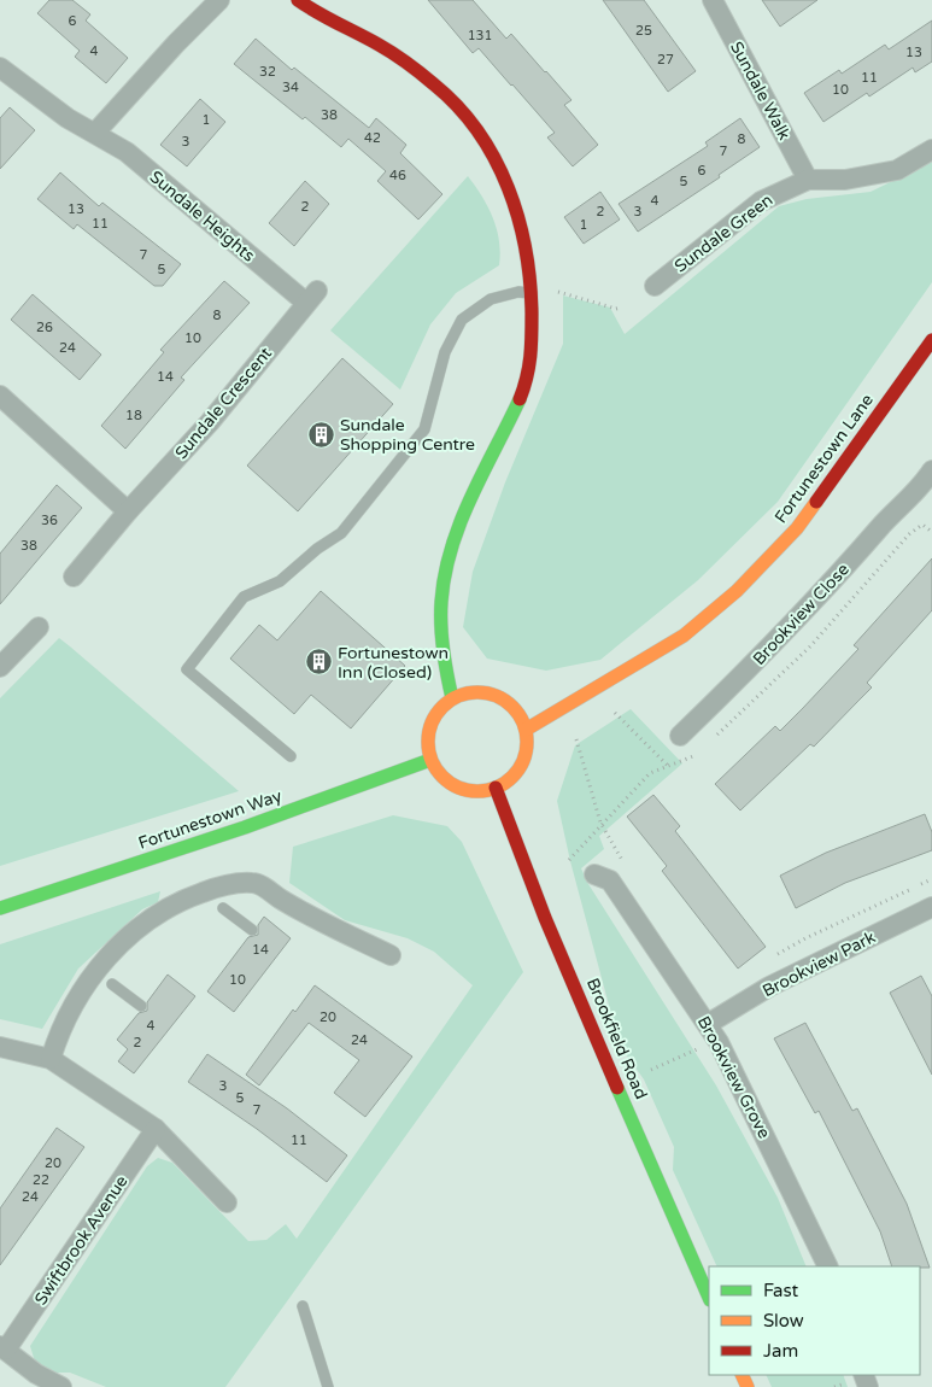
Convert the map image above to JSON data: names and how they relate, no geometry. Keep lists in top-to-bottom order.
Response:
{
  "streets": {
    "street": [
      "Sundale Walk",
      "Sundale Heights",
      "Sundale Green",
      "Sundale Crescent",
      "Fortunestown Lane",
      "Brookview Close",
      "Fortunestown Way",
      "Brookview Park",
      "Brookfield Road",
      "Brookview Grove",
      "Swiftbrook Avenue"
    ]
  },
  "crossings": [
    ["Sundale Walk", "Sundale Green"],
    ["Sundale Heights", "Sundale Crescent"],
    ["Fortunestown Lane", "Fortunestown Way"],
    ["Fortunestown Lane", "Brookfield Road"],
    ["Fortunestown Way", "Brookfield Road"],
    ["Brookview Park", "Brookview Grove"]
  ],
  "places": {
    "building": ["Sundale Shopping Centre", "Fortunestown Inn (Closed)"]
  },
  "house_numbers": [
    "6",
    "25",
    "131",
    "4",
    "13",
    "27",
    "32",
    "11",
    "34",
    "10",
    "38",
    "1",
    "42",
    "8",
    "3",
    "7",
    "6",
    "46",
    "5",
    "4",
    "2",
    "13",
    "2",
    "3",
    "11",
    "1",
    "7",
    "5",
    "8",
    "26",
    "10",
    "24",
    "14",
    "18",
    "36",
    "38",
    "14",
    "10",
    "20",
    "4",
    "24",
    "2",
    "3",
    "5",
    "7",
    "11",
    "20",
    "22",
    "24"
  ],
  "legend": ["Fast", "Slow", "Jam"]
}
